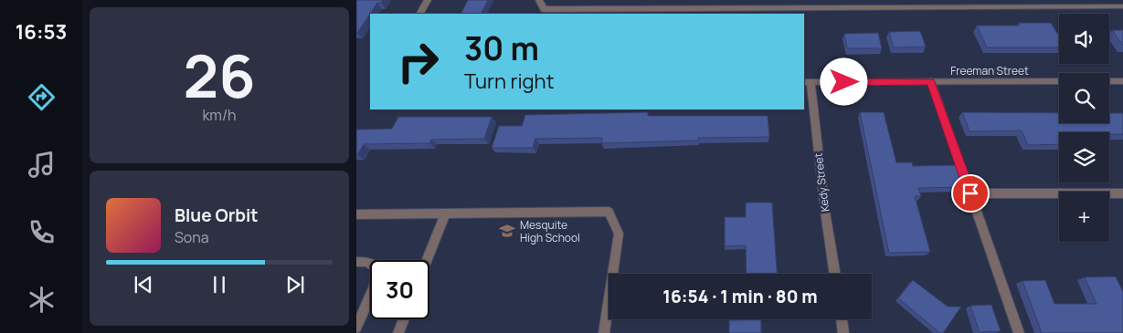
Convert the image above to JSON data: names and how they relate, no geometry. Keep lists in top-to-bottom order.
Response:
{
  "streets": {
    "street": ["Freeman Street", "Kedy Street"]
  },
  "crossings": [
    ["Freeman Street", "Kedy Street"]
  ],
  "places": {
    "school or university": ["Mesquite High School"]
  },
  "page": {
    "tabs": "16:53",
    "tile": ["26", "km/h"],
    "map_buttons": "+",
    "turn": ["30 m", "Turn right"],
    "song": ["Blue Orbit", "Sona"],
    "limit": "30",
    "trip": "16:54 · 1 min · 80 m"
  }
}
